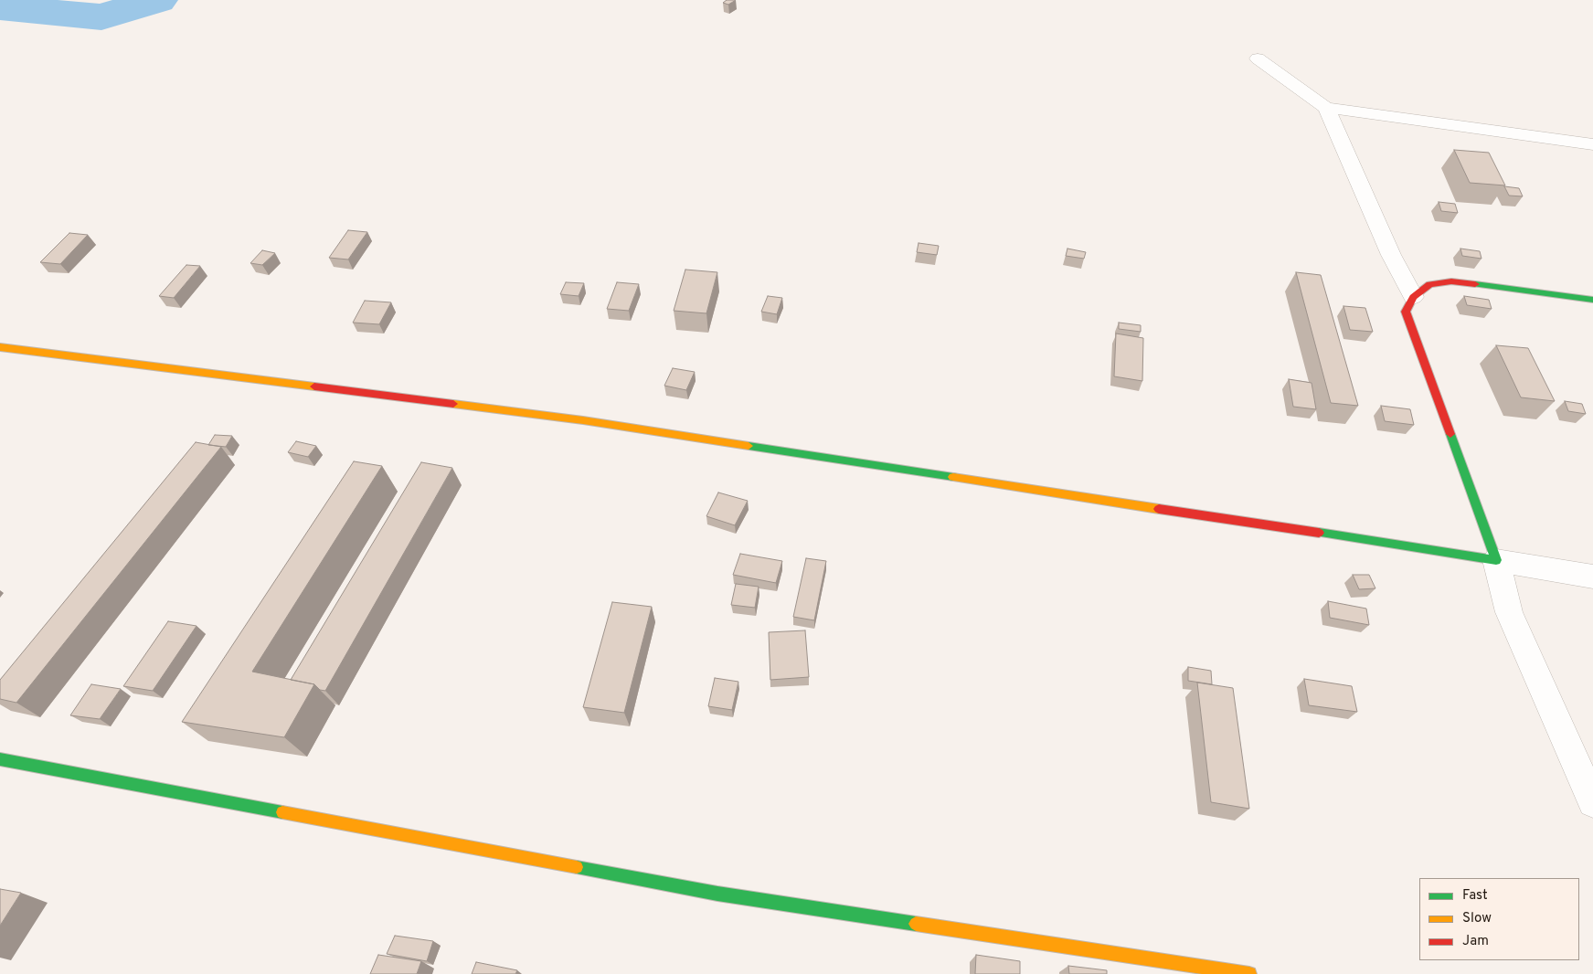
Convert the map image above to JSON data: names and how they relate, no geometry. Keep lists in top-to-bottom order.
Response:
{
  "legend": ["Fast", "Slow", "Jam"]
}
